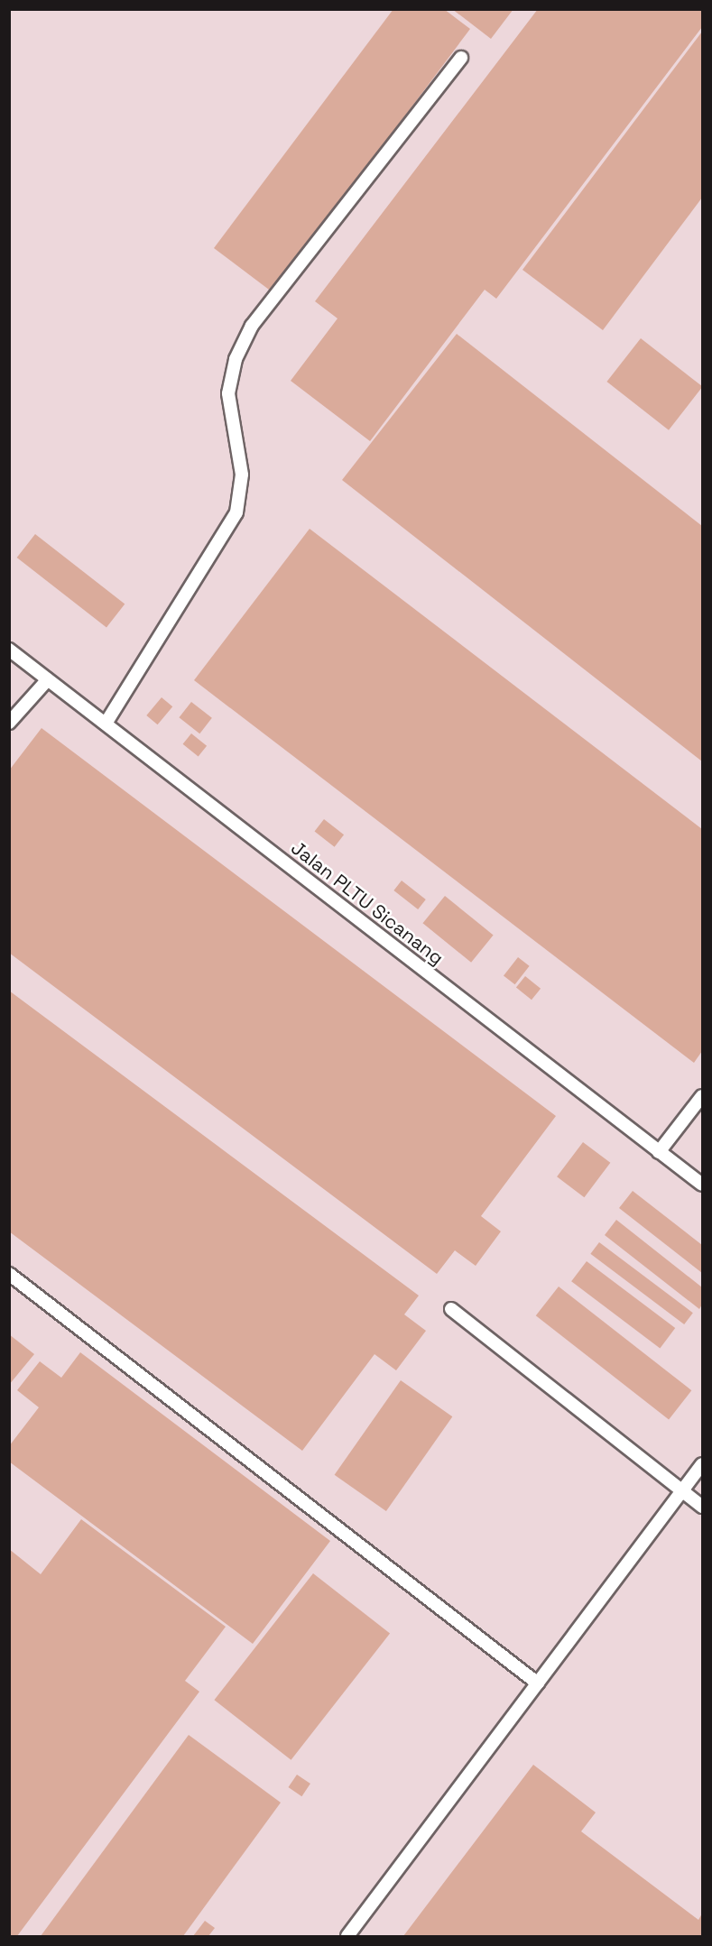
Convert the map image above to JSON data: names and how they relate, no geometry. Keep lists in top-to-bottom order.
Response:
{
  "streets": {
    "lane": ["Jalan PLTU Sicanang"]
  }
}
